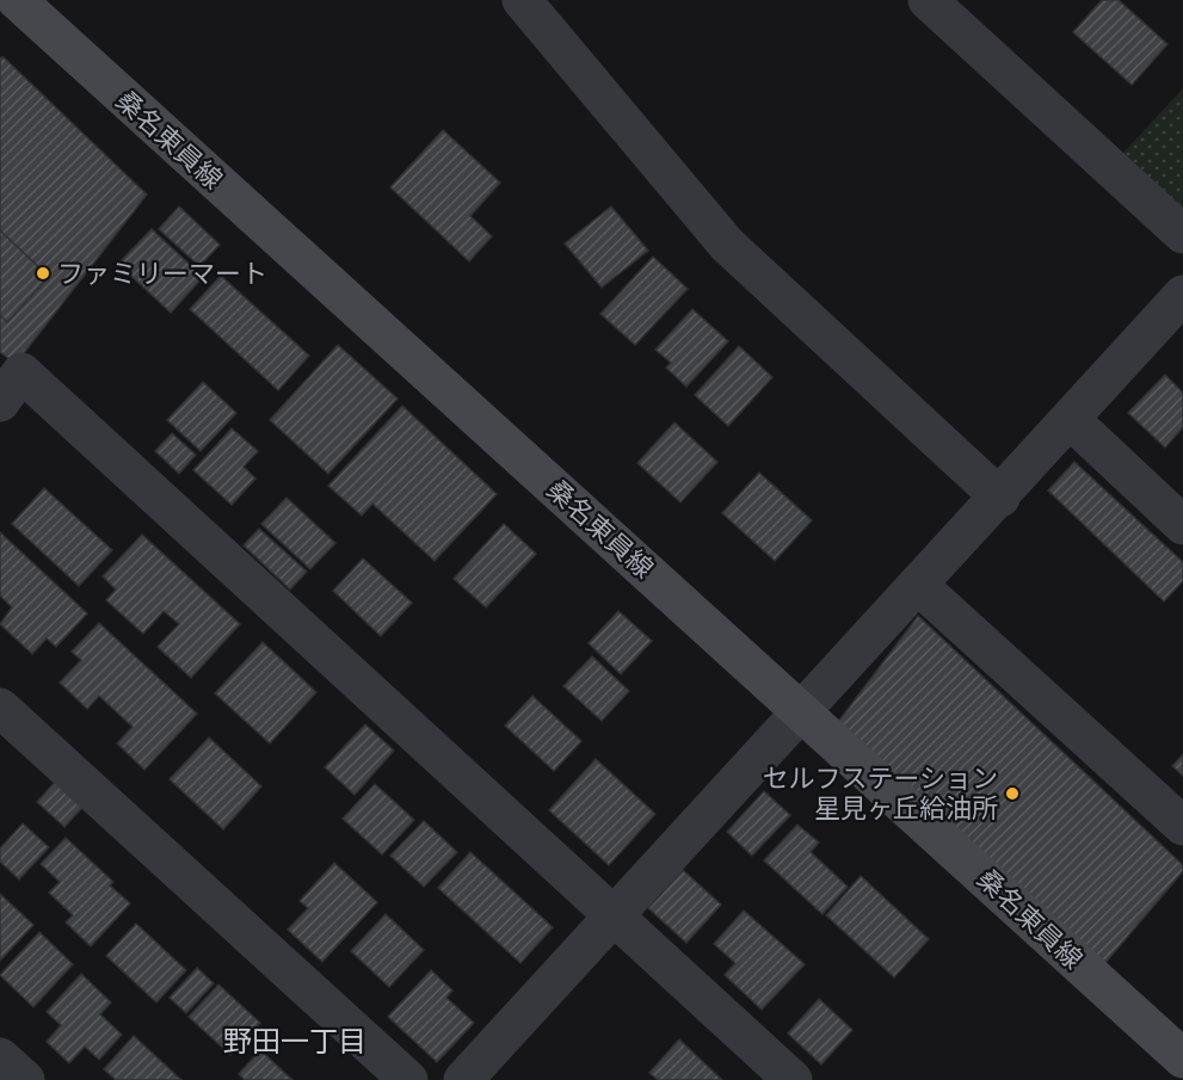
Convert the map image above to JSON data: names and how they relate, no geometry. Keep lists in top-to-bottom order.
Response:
{
  "streets": {
    "main road": ["桑名東員線"]
  },
  "districts": ["野田一丁目"],
  "places": ["ファミリーマート", "セルフステーション 星見ヶ丘給油所"]
}
